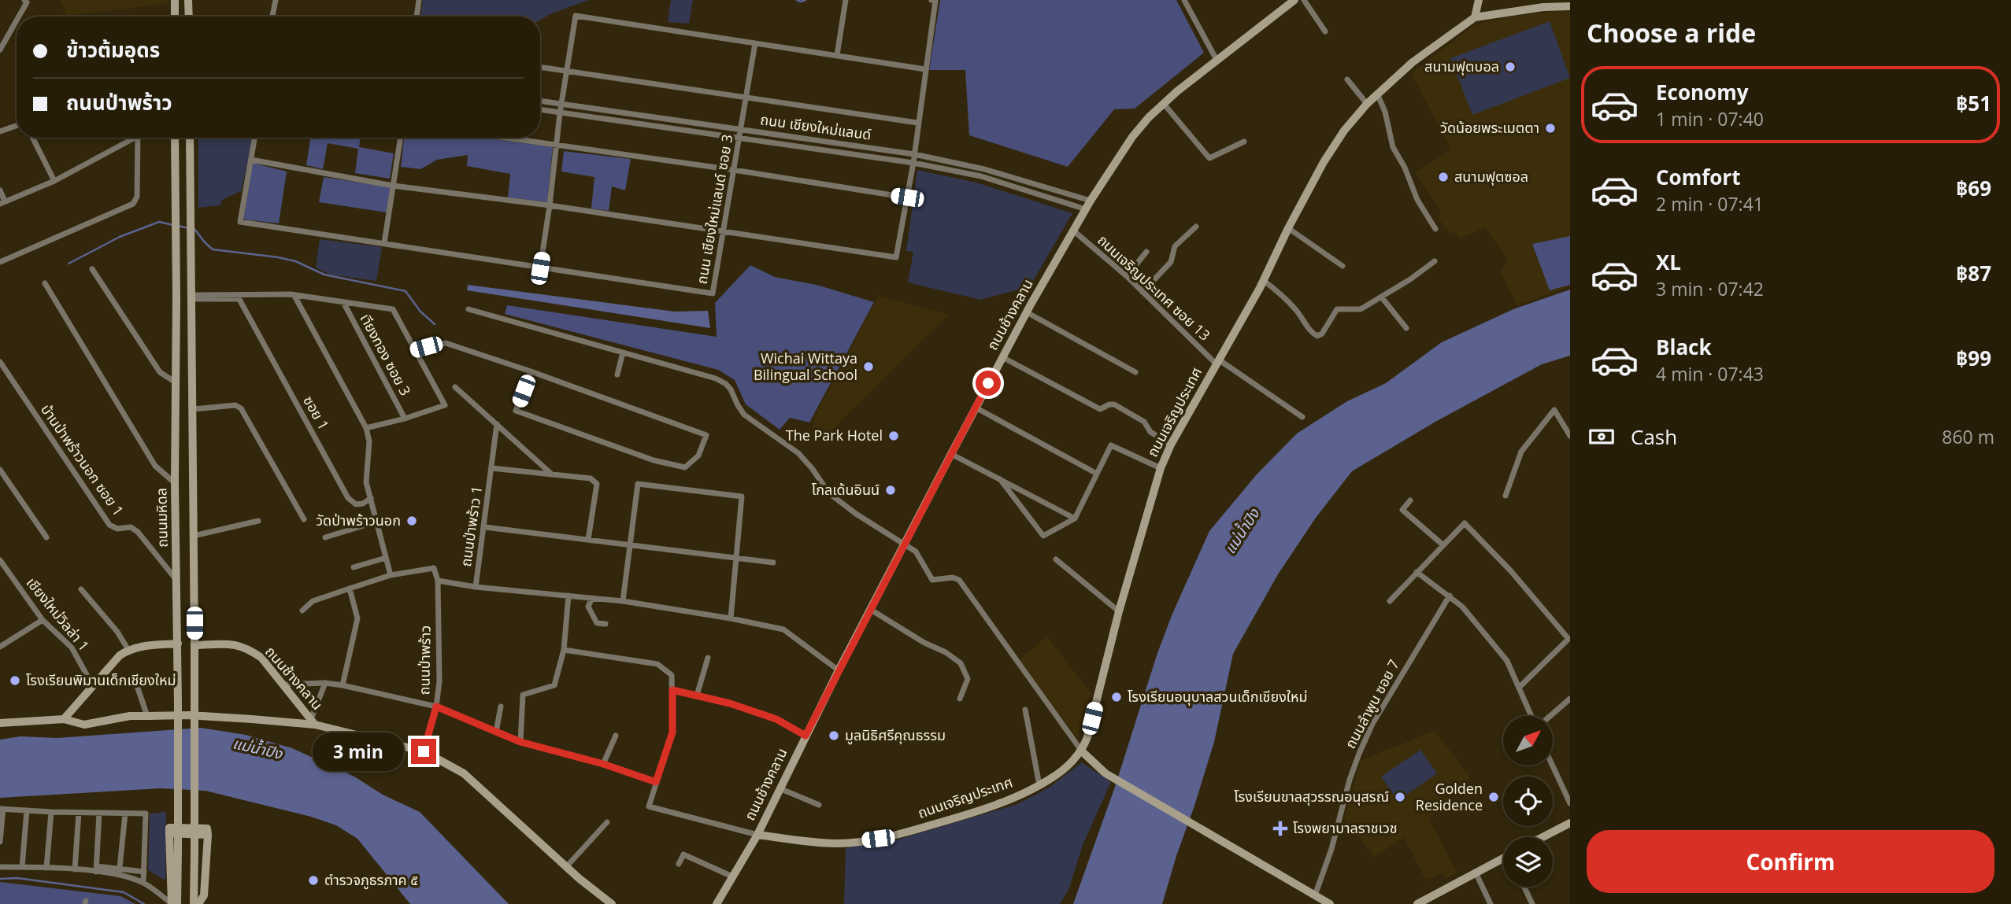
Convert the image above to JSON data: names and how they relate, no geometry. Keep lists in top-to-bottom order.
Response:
{
  "streets": {
    "street": [
      "ถนน เชียงใหม่แลนด์",
      "ถนน เชียงใหม่แลนด์ ซอย 3",
      "ถนนเจริญประเทศ ซอย 13",
      "ถนนช้างคลาน",
      "เาียงทอง ซอย 3",
      "ถนนเจริญประเทศ",
      "ซอย 1",
      "บ้านป่าพร้าวนอก ซอย 1",
      "ถนนมหิดล",
      "ถนนป่าพร้าว 1",
      "เชียงใหม่วิลล่า 1",
      "ถนนป่าพร้าว",
      "ถนนลำพูน ซอย 7"
    ]
  },
  "crossings": [
    ["ถนน เชียงใหม่แลนด์", "ถนน เชียงใหม่แลนด์ ซอย 3"],
    ["ถนน เชียงใหม่แลนด์", "ถนนช้างคลาน"],
    ["ถนนเจริญประเทศ ซอย 13", "ถนนช้างคลาน"],
    ["ถนนเจริญประเทศ ซอย 13", "ถนนเจริญประเทศ"],
    ["ถนนช้างคลาน", "ถนนเจริญประเทศ"],
    ["ถนนช้างคลาน", "ถนนป่าพร้าว"],
    ["บ้านป่าพร้าวนอก ซอย 1", "ถนนมหิดล"]
  ],
  "water": ["แม่น้ำปิง"],
  "places": {
    "other": [
      "สนามฟุตบอล",
      "วัดน้อยพระเมตตา",
      "สนามฟุตซอล",
      "Wichai Wittaya Bilingual School",
      "The Park Hotel",
      "โกลเด้นอินน์",
      "วัดป่าพร้าวนอก",
      "โรงเรียนพิมานเด็กเชียงใหม่",
      "โรงเรียนอนุบาลสวนเด็กเชียงใหม่",
      "มูลนิธิศรีคุณธรรม",
      "โรงเรียนขาลสุวรรณอนุสรณ์",
      "Golden Residence",
      "ตำรวจภูธรภาค ๕"
    ],
    "health": ["โรงพยาบาลราชเวช"]
  },
  "north": "top right",
  "page": {
    "heading": "Choose a ride",
    "banner": ["ข้าวต้มอุดร", "ถนนป่าพร้าว"],
    "list": [
      {
        "name": "Economy",
        "note": "1 min · 07:40",
        "value": "฿51"
      },
      {
        "name": "Comfort",
        "note": "2 min · 07:41",
        "value": "฿69"
      },
      {
        "name": "XL",
        "note": "3 min · 07:42",
        "value": "฿87"
      },
      {
        "name": "Black",
        "note": "4 min · 07:43",
        "value": "฿99"
      }
    ],
    "pay": ["Cash", "860 m"],
    "bubble": "3 min",
    "buttons": "Confirm"
  }
}
